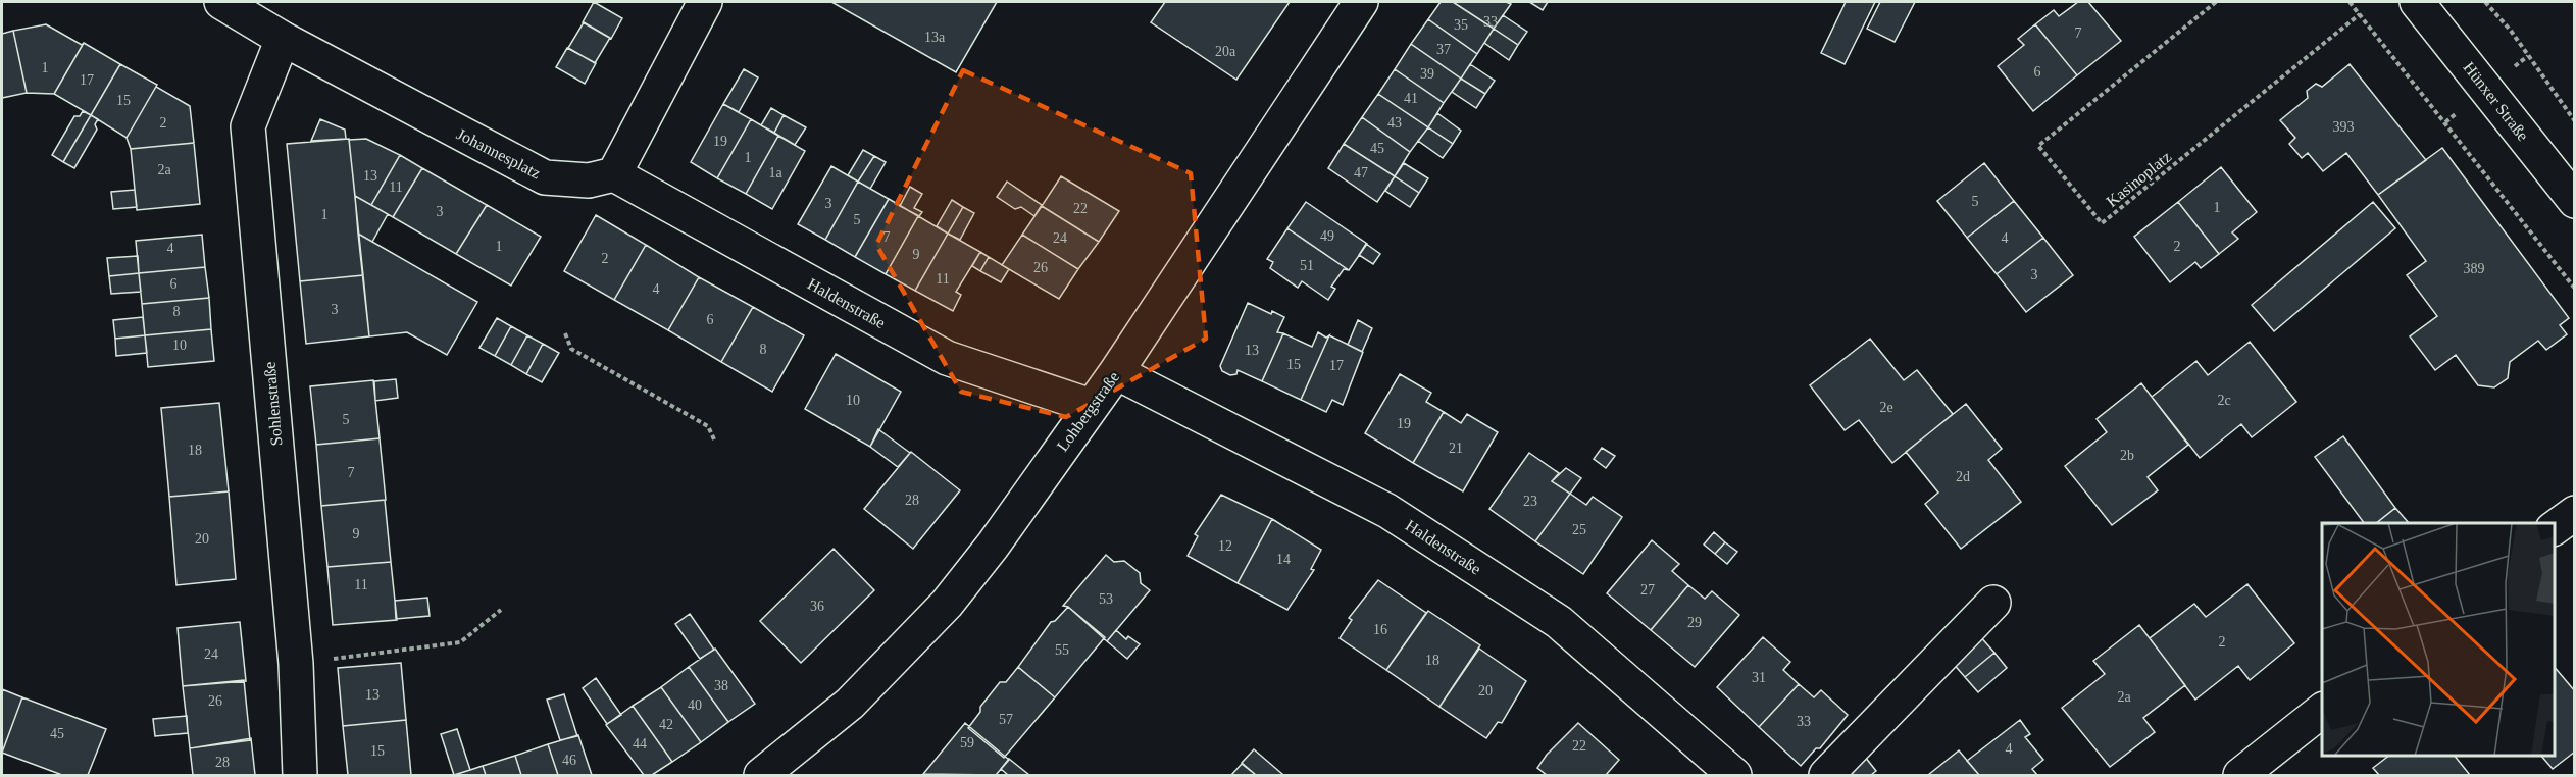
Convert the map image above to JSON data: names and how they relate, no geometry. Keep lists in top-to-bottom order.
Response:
{
  "streets": {
    "street": [
      "Hünxer Straße",
      "Johannesplatz",
      "Haldenstraße",
      "Sohlenstraße",
      "Lohbergstraße"
    ],
    "path": ["Kasinoplatz"]
  },
  "crossings": [
    ["Johannesplatz", "Haldenstraße"],
    ["Johannesplatz", "Sohlenstraße"],
    ["Haldenstraße", "Lohbergstraße"]
  ],
  "house_numbers": [
    "33",
    "35",
    "7",
    "13a",
    "37",
    "20a",
    "1",
    "6",
    "39",
    "17",
    "41",
    "15",
    "2",
    "43",
    "393",
    "19",
    "45",
    "1",
    "2a",
    "1a",
    "47",
    "13",
    "11",
    "5",
    "3",
    "1",
    "22",
    "3",
    "1",
    "5",
    "49",
    "7",
    "24",
    "4",
    "1",
    "2",
    "4",
    "9",
    "2",
    "51",
    "26",
    "389",
    "3",
    "11",
    "6",
    "4",
    "3",
    "8",
    "6",
    "10",
    "8",
    "13",
    "15",
    "17",
    "10",
    "2c",
    "2e",
    "5",
    "19",
    "21",
    "18",
    "2b",
    "7",
    "2d",
    "28",
    "23",
    "25",
    "9",
    "20",
    "12",
    "14",
    "11",
    "27",
    "53",
    "36",
    "29",
    "16",
    "2",
    "55",
    "24",
    "18",
    "31",
    "38",
    "20",
    "13",
    "2a",
    "26",
    "40",
    "57",
    "33",
    "42",
    "45",
    "59",
    "44",
    "22",
    "4",
    "15",
    "46",
    "28"
  ]
}
